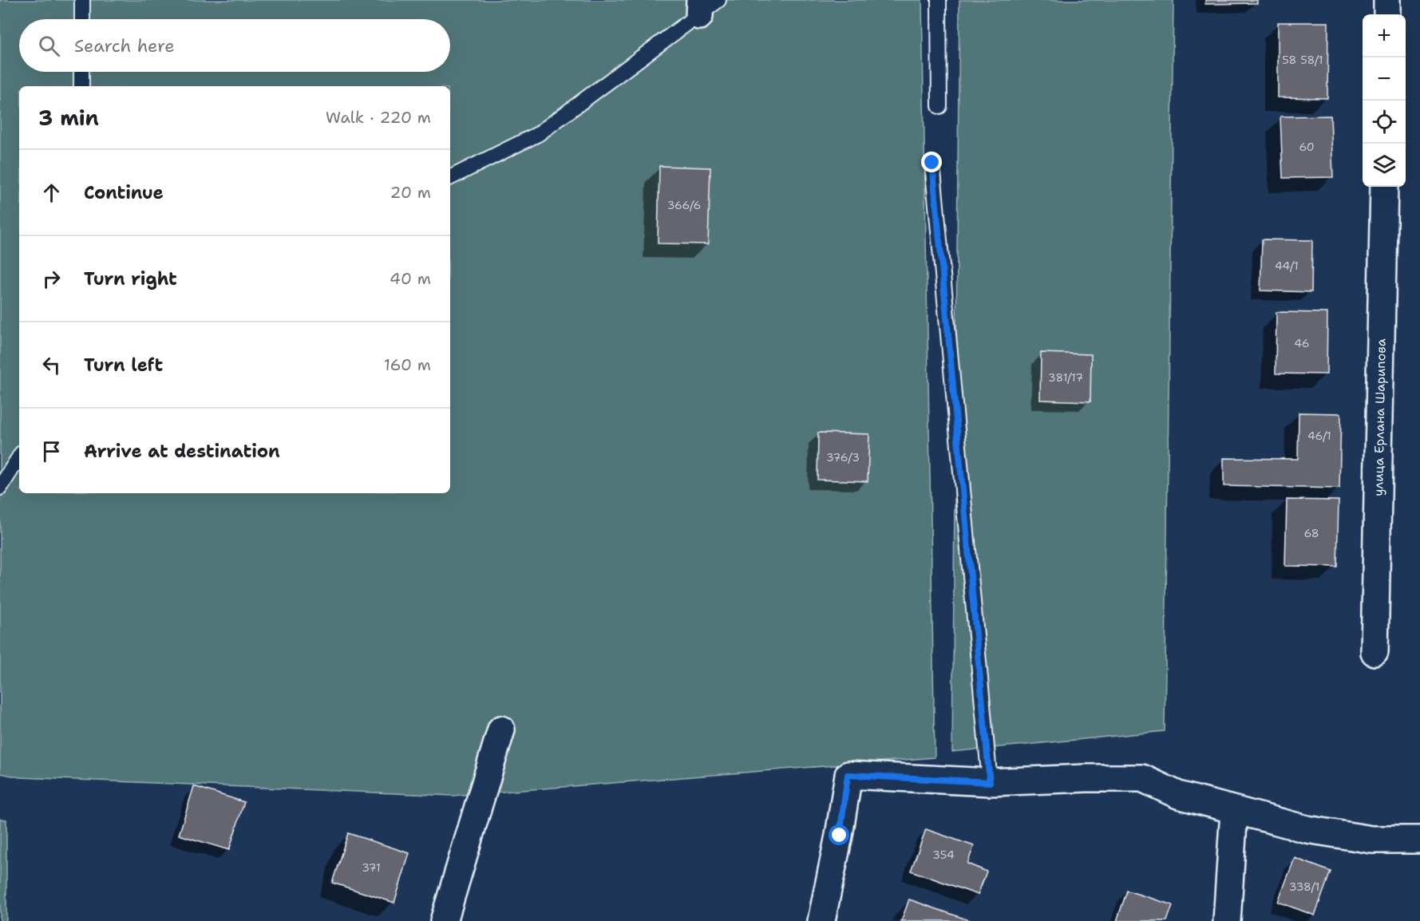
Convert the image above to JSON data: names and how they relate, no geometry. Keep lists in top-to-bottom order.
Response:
{
  "streets": {
    "street": ["улица Ерлана Шарипова"]
  },
  "house_numbers": [
    "58 58/1",
    "60",
    "366/6",
    "44/1",
    "46",
    "381/17",
    "46/1",
    "376/3",
    "68",
    "354",
    "371",
    "338/1"
  ],
  "page": {
    "map_buttons": ["+", "−"],
    "search": "Search here",
    "heading": ["3 min", "Walk · 220 m"],
    "list": [
      ["Continue", "20 m"],
      ["Turn right", "40 m"],
      ["Turn left", "160 m"],
      "Arrive at destination"
    ]
  }
}
